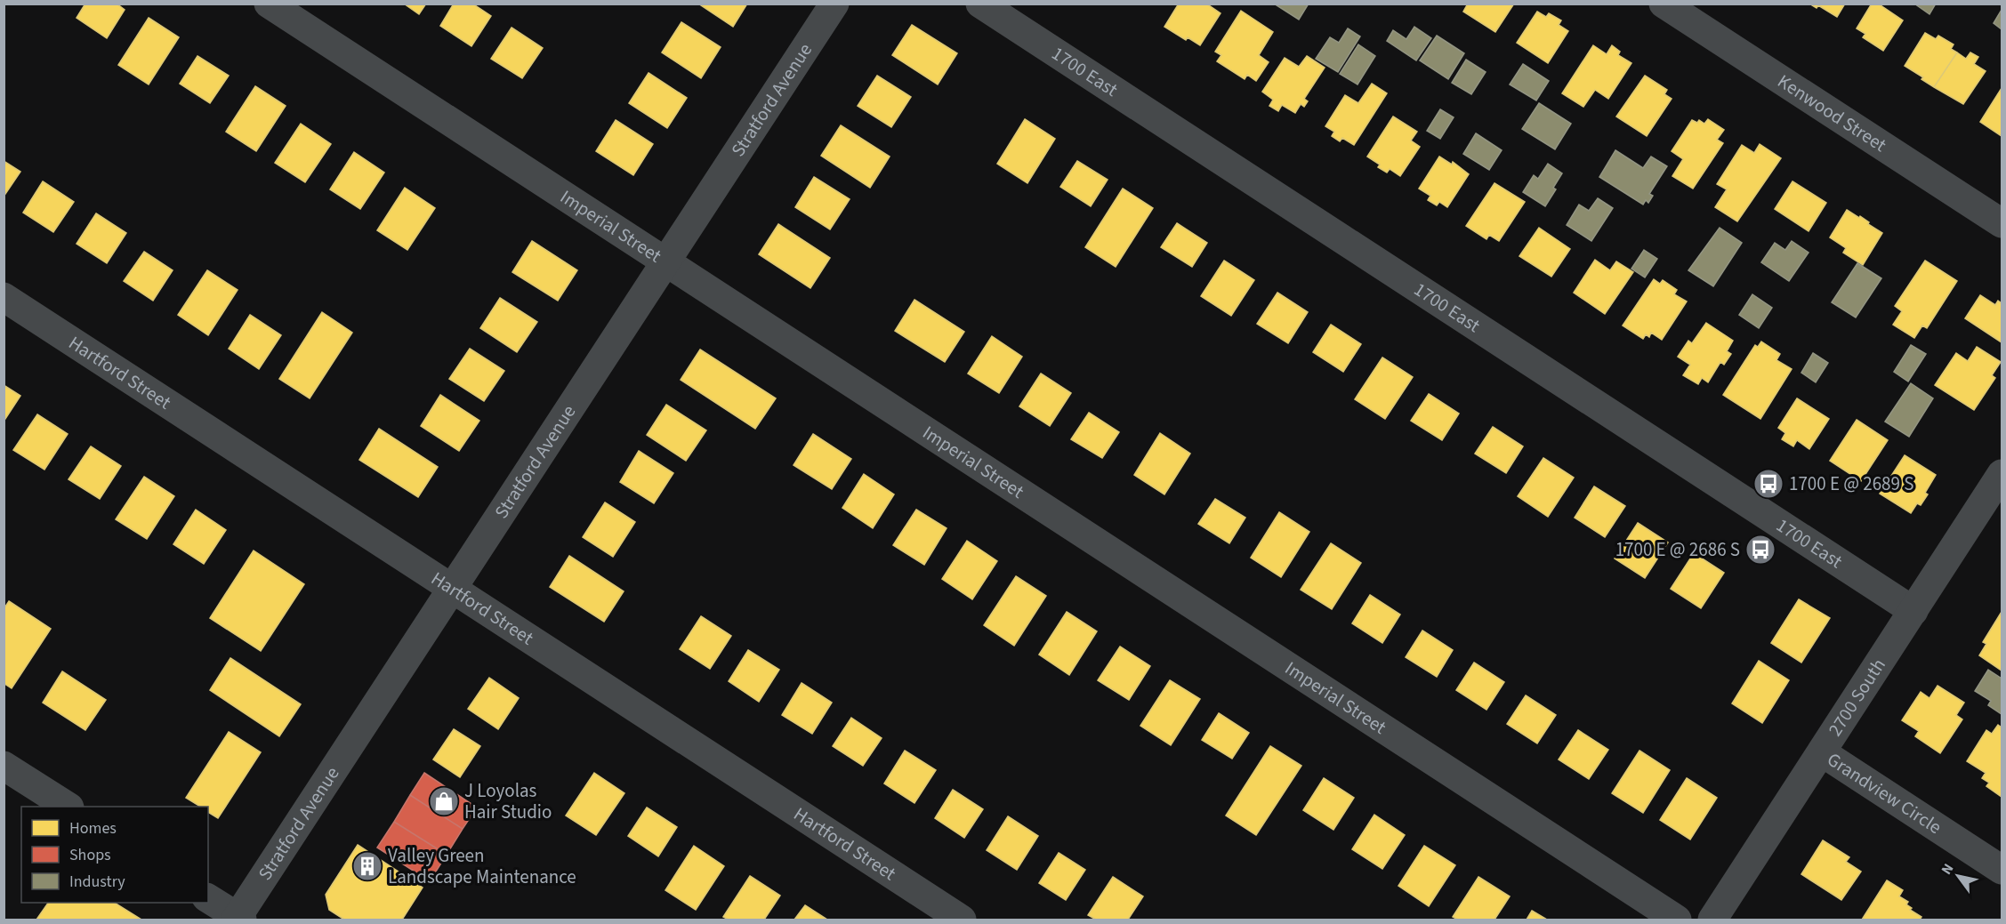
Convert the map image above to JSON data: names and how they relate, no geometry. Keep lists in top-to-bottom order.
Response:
{
  "streets": {
    "street": [
      "1700 East",
      "Stratford Avenue",
      "Kenwood Street",
      "Imperial Street",
      "Hartford Street",
      "2700 South",
      "Grandview Circle"
    ]
  },
  "crossings": [
    ["1700 East", "2700 South"],
    ["Stratford Avenue", "Imperial Street"],
    ["Stratford Avenue", "Hartford Street"],
    ["2700 South", "Grandview Circle"]
  ],
  "places": {
    "bus stop": ["1700 E @ 2689 S", "1700 E @ 2686 S"],
    "shop": ["J Loyolas Hair Studio"],
    "building": ["Valley Green Landscape Maintenance"]
  },
  "legend": ["Homes", "Shops", "Industry"],
  "north": "top left"
}
